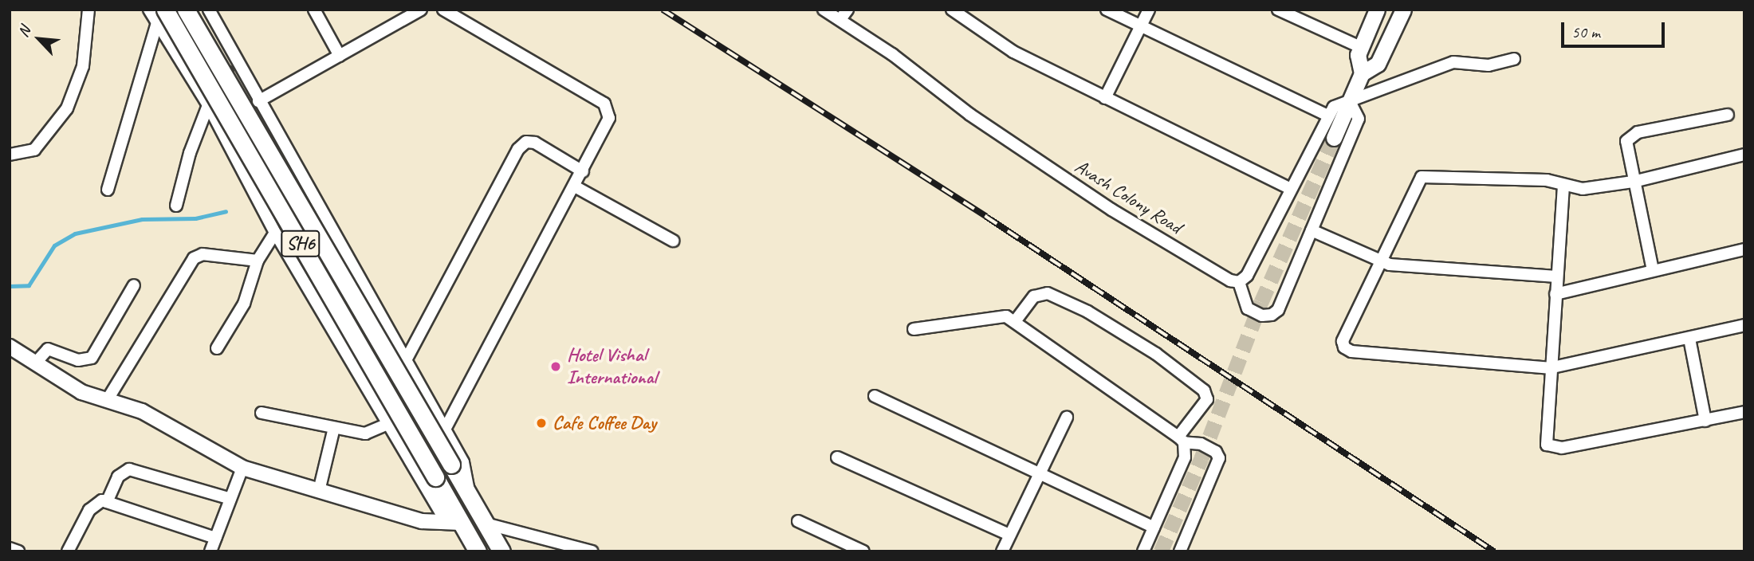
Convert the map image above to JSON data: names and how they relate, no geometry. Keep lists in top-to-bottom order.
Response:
{
  "streets": {
    "main road": ["SH6"],
    "street": ["Avash Colony Road"]
  },
  "places": ["Hotel Vishal International", "Cafe Coffee Day"],
  "scale_bar": "50 m",
  "north": "top left"
}
